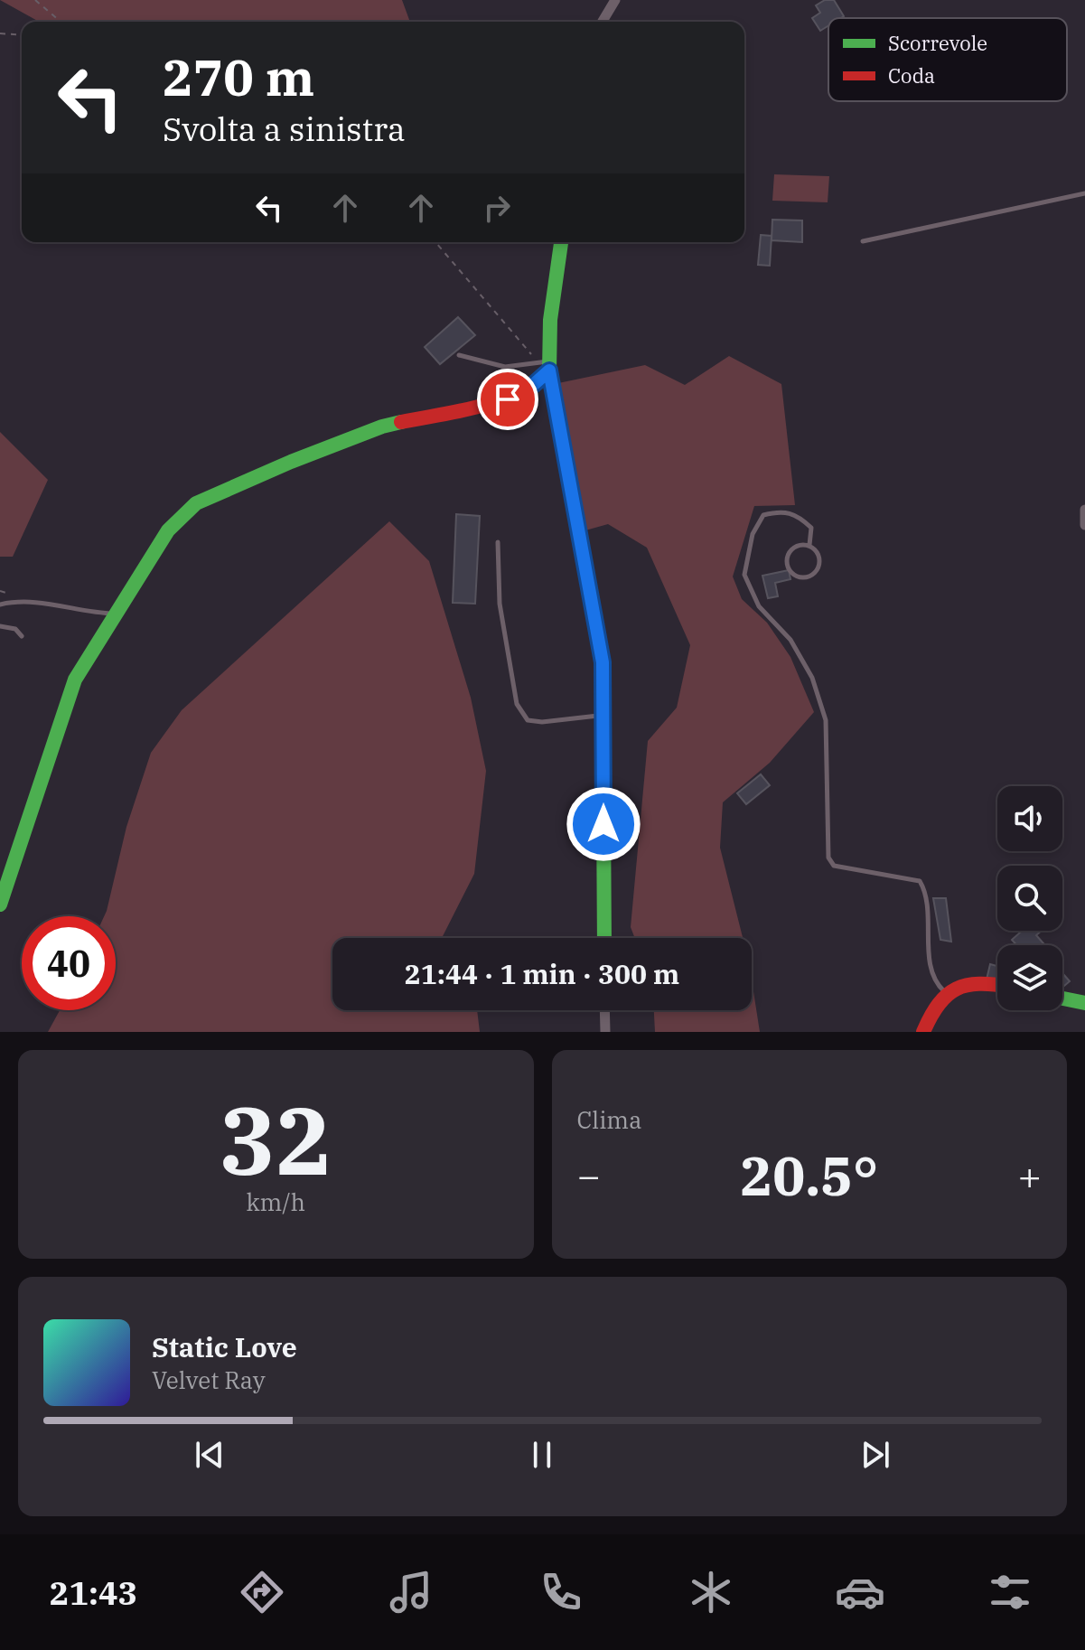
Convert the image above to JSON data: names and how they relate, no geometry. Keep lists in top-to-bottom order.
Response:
{
  "legend": ["Scorrevole", "Coda"],
  "page": {
    "turn": ["270 m", "Svolta a sinistra"],
    "limit": "40",
    "trip": "21:44 · 1 min · 300 m",
    "tile": [
      ["32", "km/h"],
      "Clima"
    ],
    "heat": ["−", "20.5°", "+"],
    "song": ["Static Love", "Velvet Ray"],
    "tabs": "21:43"
  }
}
